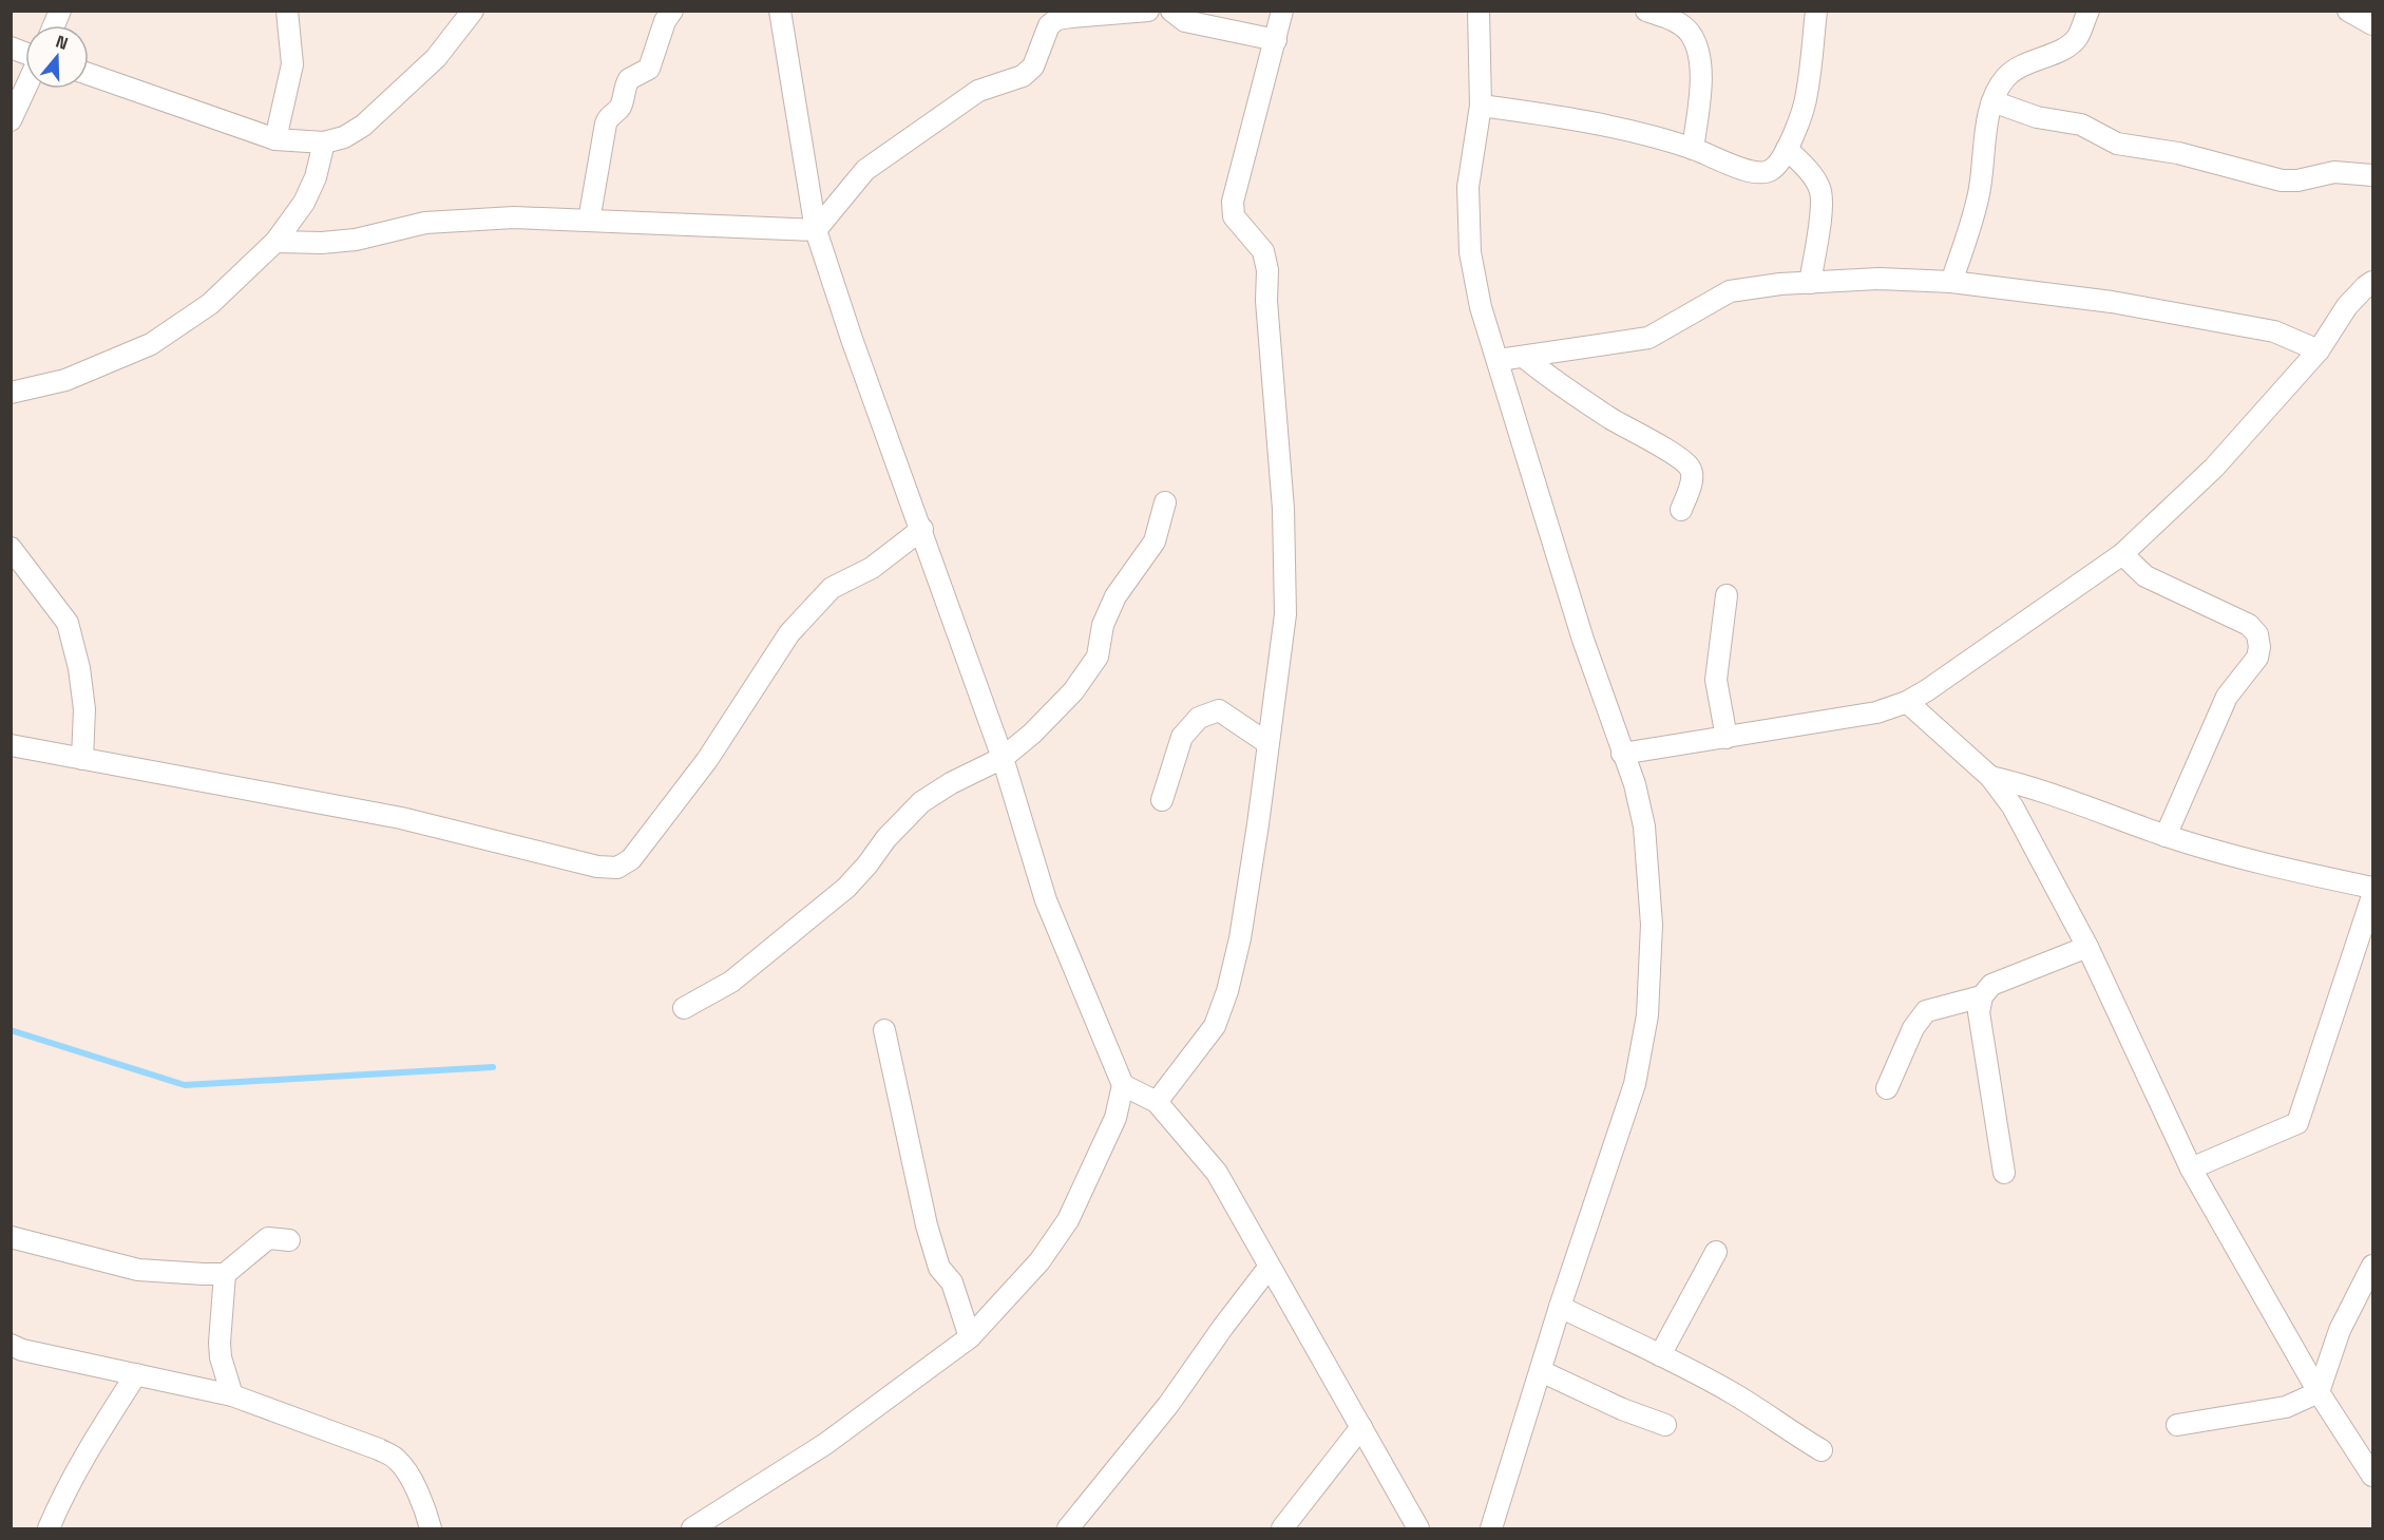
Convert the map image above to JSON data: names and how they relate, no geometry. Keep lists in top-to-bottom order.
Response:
{
  "north": "top"
}
